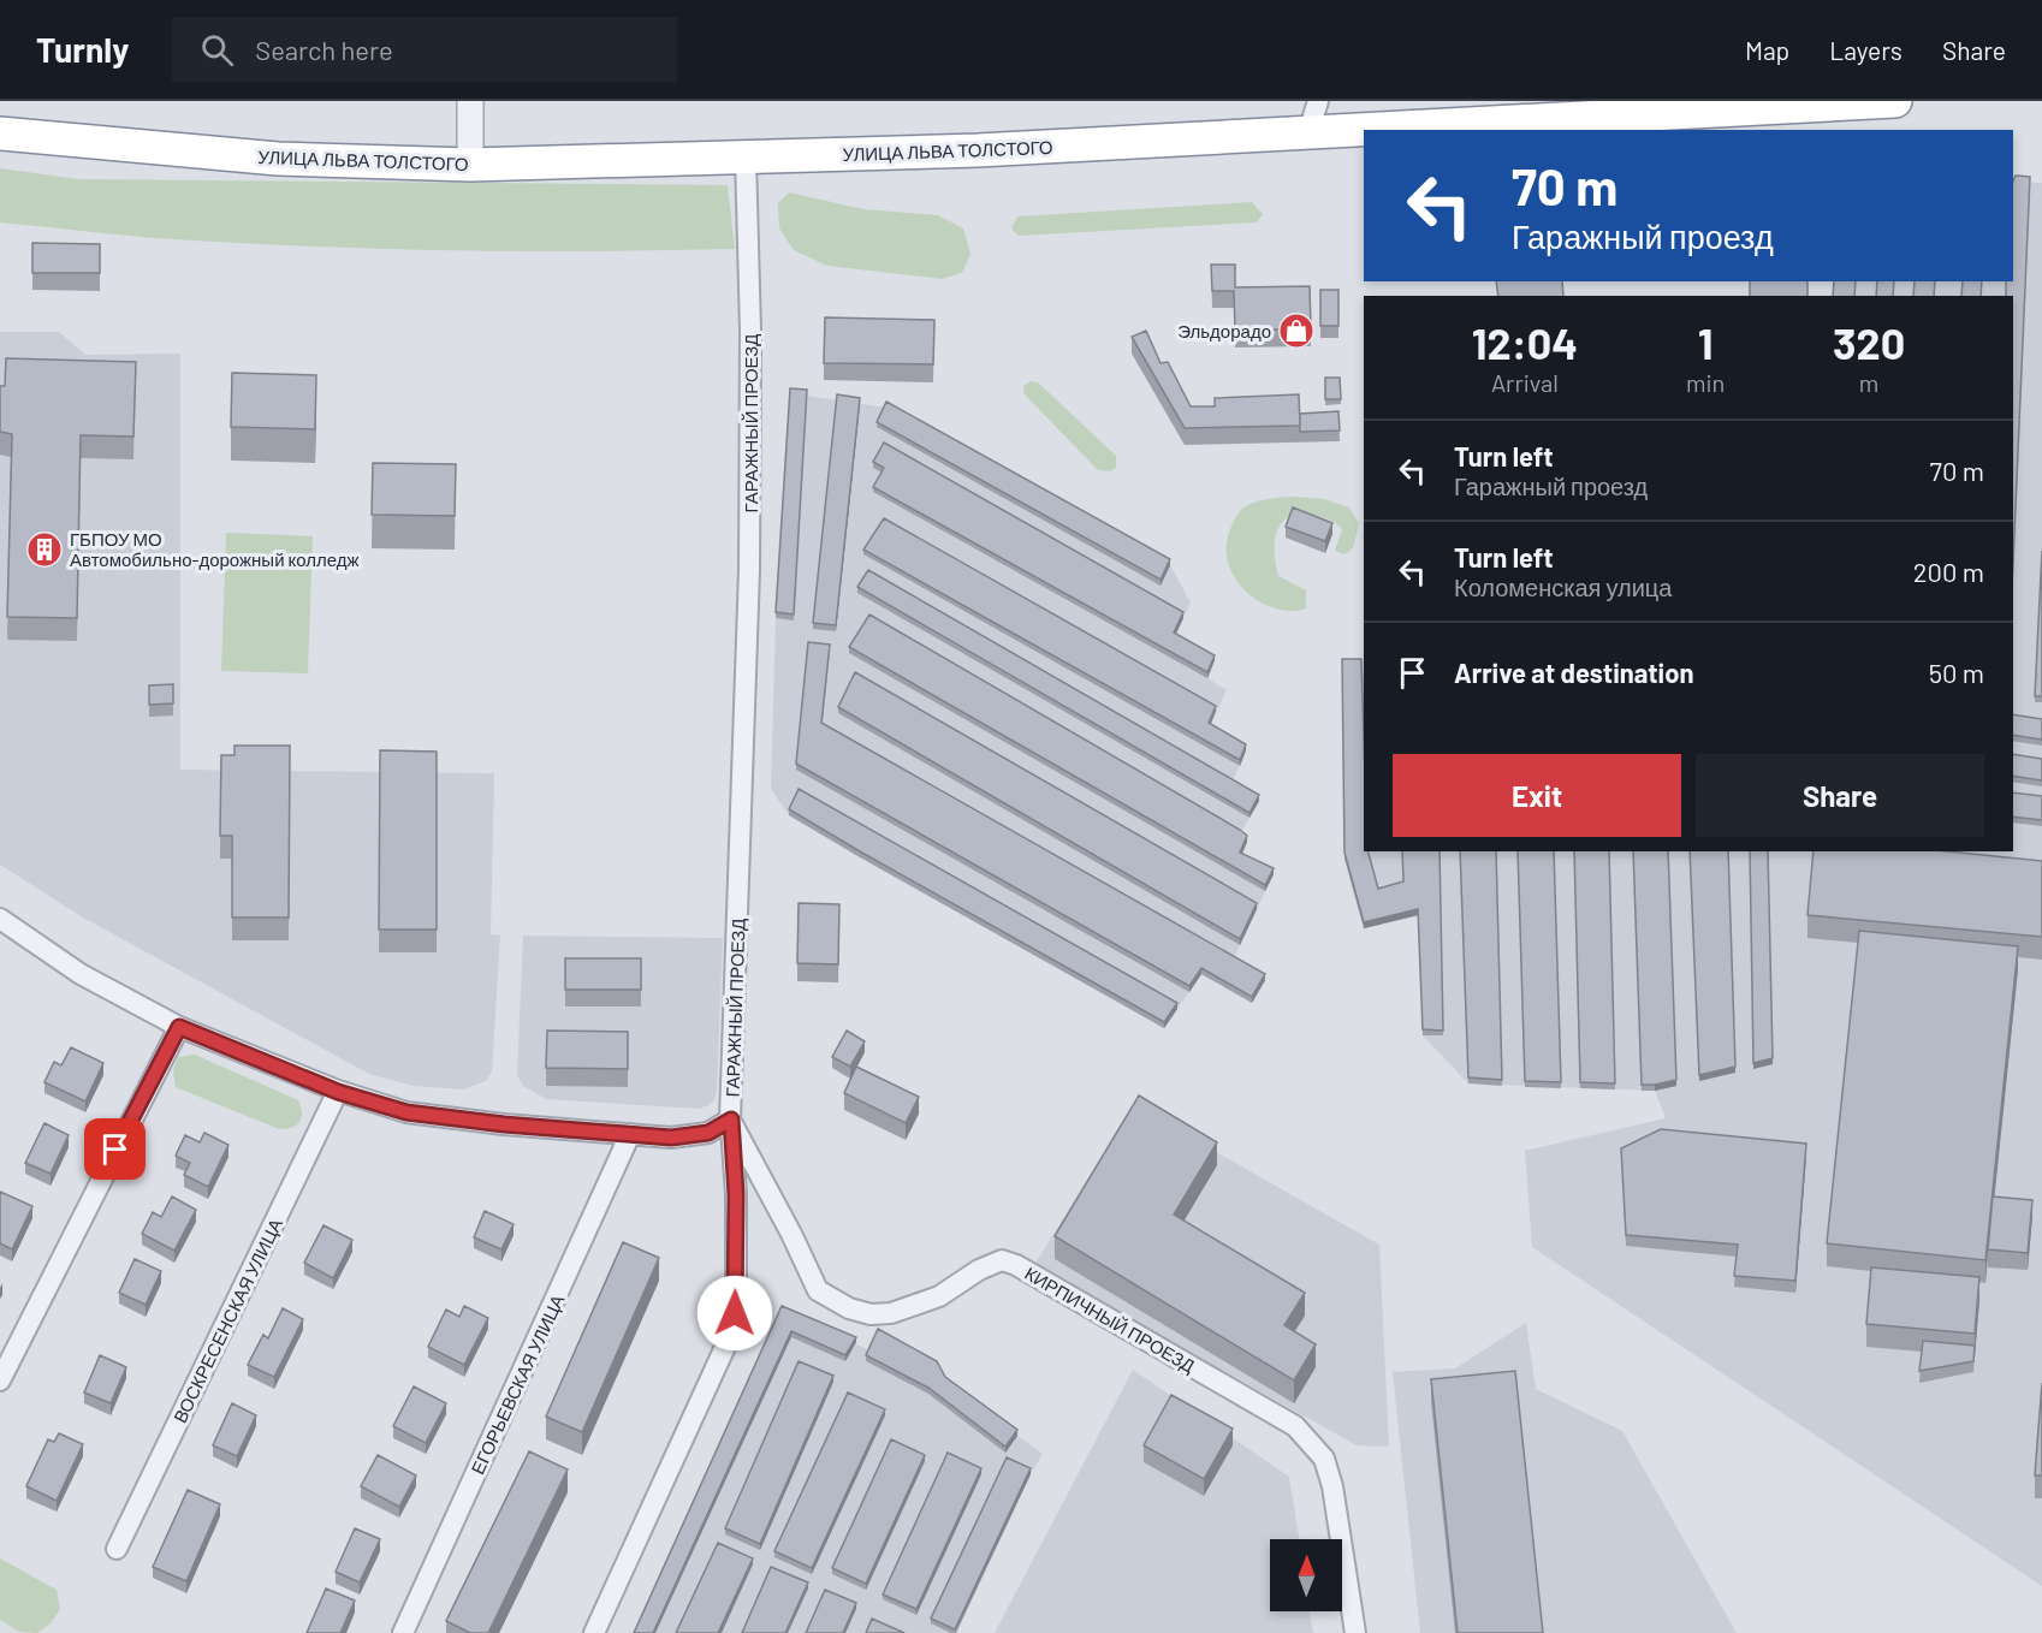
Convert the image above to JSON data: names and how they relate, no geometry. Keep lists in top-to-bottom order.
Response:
{
  "streets": {
    "highway": ["УЛИЦА ЛЬВА ТОЛСТОГО"],
    "street": [
      "ГАРАЖНЫЙ ПРОЕЗД",
      "КИРПИЧНЫЙ ПРОЕЗД",
      "ВОСКРЕСЕНСКАЯ УЛИЦА",
      "ЕГОРЬЕВСКАЯ УЛИЦА"
    ]
  },
  "crossings": [
    ["УЛИЦА ЛЬВА ТОЛСТОГО", "ГАРАЖНЫЙ ПРОЕЗД"],
    ["ГАРАЖНЫЙ ПРОЕЗД", "КИРПИЧНЫЙ ПРОЕЗД"],
    ["ГАРАЖНЫЙ ПРОЕЗД", "ВОСКРЕСЕНСКАЯ УЛИЦА"],
    ["ГАРАЖНЫЙ ПРОЕЗД", "ЕГОРЬЕВСКАЯ УЛИЦА"]
  ],
  "places": {
    "shop": ["Эльдорадо"],
    "building": ["ГБПОУ МО Автомобильно-дорожный колледж"]
  },
  "north": "top",
  "page": {
    "header": "Turnly",
    "search": "Search here",
    "nav": ["Map", "Layers", "Share"],
    "turn": ["70 m", "Гаражный проезд"],
    "eta": [
      "12:04",
      "Arrival",
      "1",
      "min",
      "320",
      "m"
    ],
    "list": [
      {
        "name": "Turn left",
        "note": "Гаражный проезд",
        "value": "70 m"
      },
      {
        "name": "Turn left",
        "note": "Коломенская улица",
        "value": "200 m"
      },
      {
        "name": "Arrive at destination",
        "value": "50 m"
      }
    ],
    "buttons": ["Exit", "Share"]
  }
}
